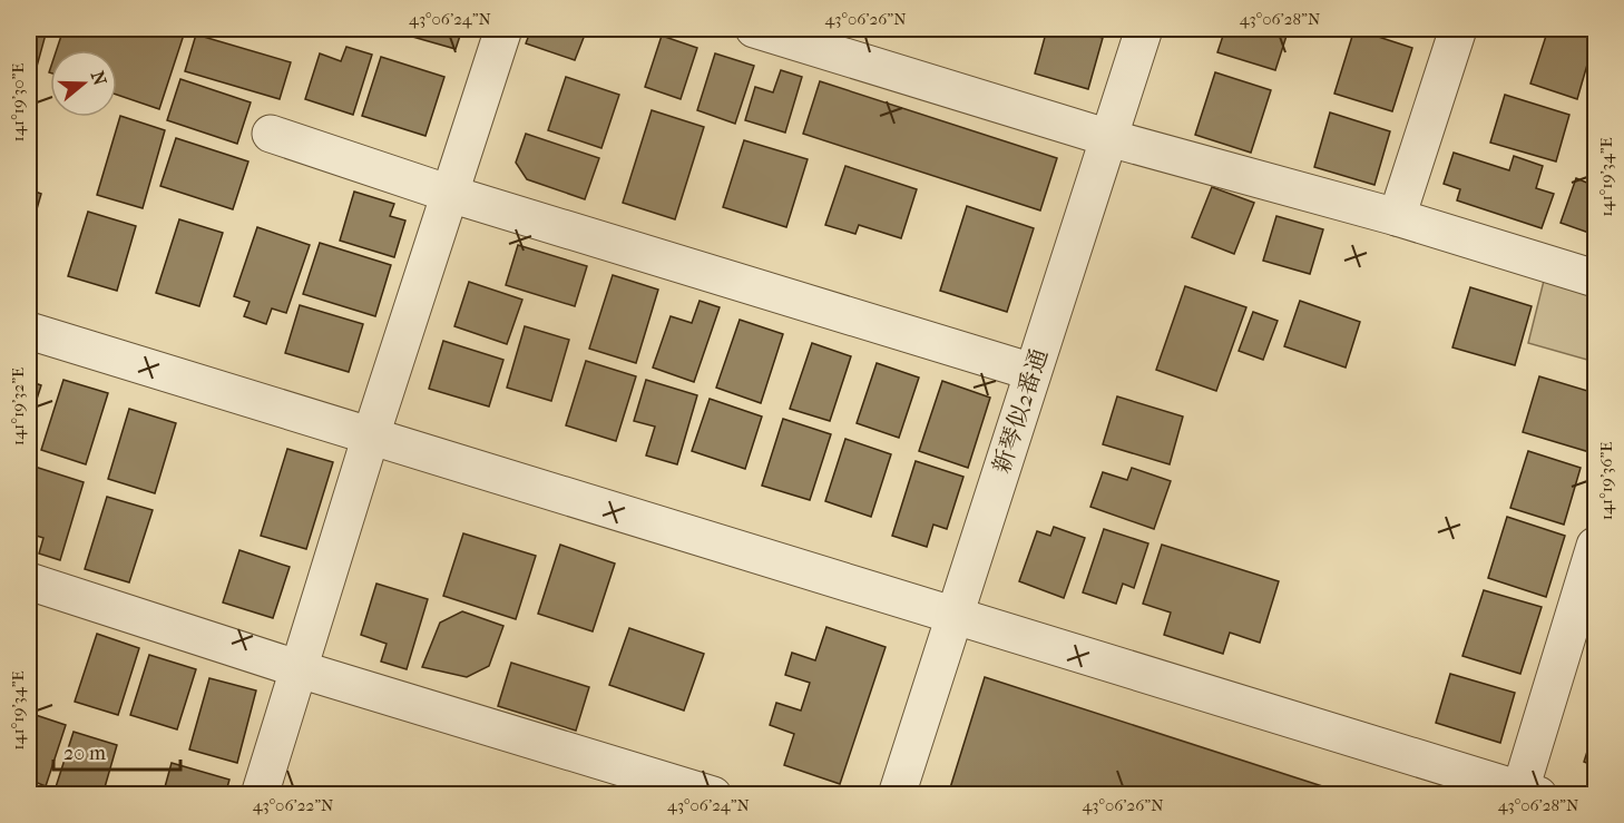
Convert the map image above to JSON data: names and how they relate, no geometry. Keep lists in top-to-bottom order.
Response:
{
  "streets": {
    "street": ["新琴似2番通"]
  },
  "scale_bar": "20 m",
  "north": "right",
  "coordinates": [
    "43°06'24\"N",
    "43°06'26\"N",
    "43°06'28\"N",
    "141°19'30\"E",
    "141°19'34\"E",
    "141°19'32\"E",
    "141°19'36\"E",
    "43°06'22\"N"
  ]
}
